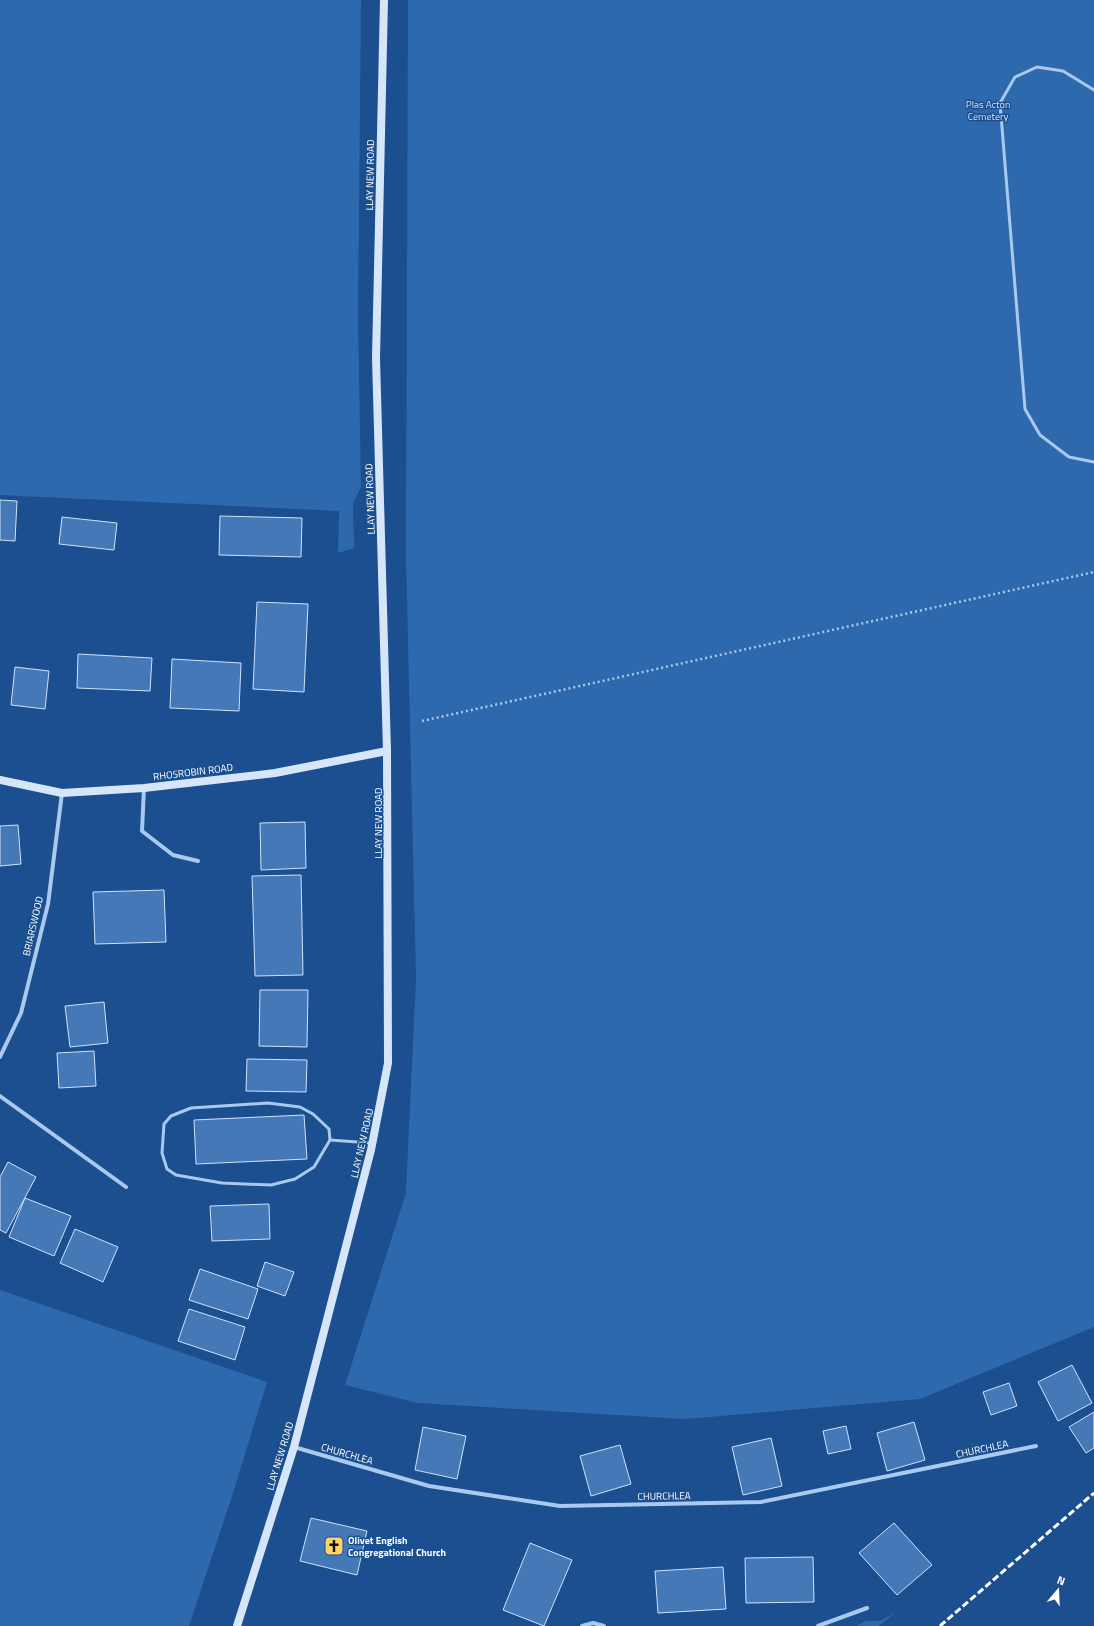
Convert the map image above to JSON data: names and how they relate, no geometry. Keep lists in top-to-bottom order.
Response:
{
  "streets": {
    "main road": ["LLAY NEW ROAD", "RHOSROBIN ROAD"],
    "street": ["BRIARSWOOD", "CHURCHLEA"]
  },
  "crossings": [
    ["LLAY NEW ROAD", "RHOSROBIN ROAD"],
    ["LLAY NEW ROAD", "CHURCHLEA"],
    ["RHOSROBIN ROAD", "BRIARSWOOD"]
  ],
  "parks": ["Plas Acton Cemetery"],
  "places": {
    "church": ["Olivet English Congregational Church"]
  },
  "north": "top"
}
